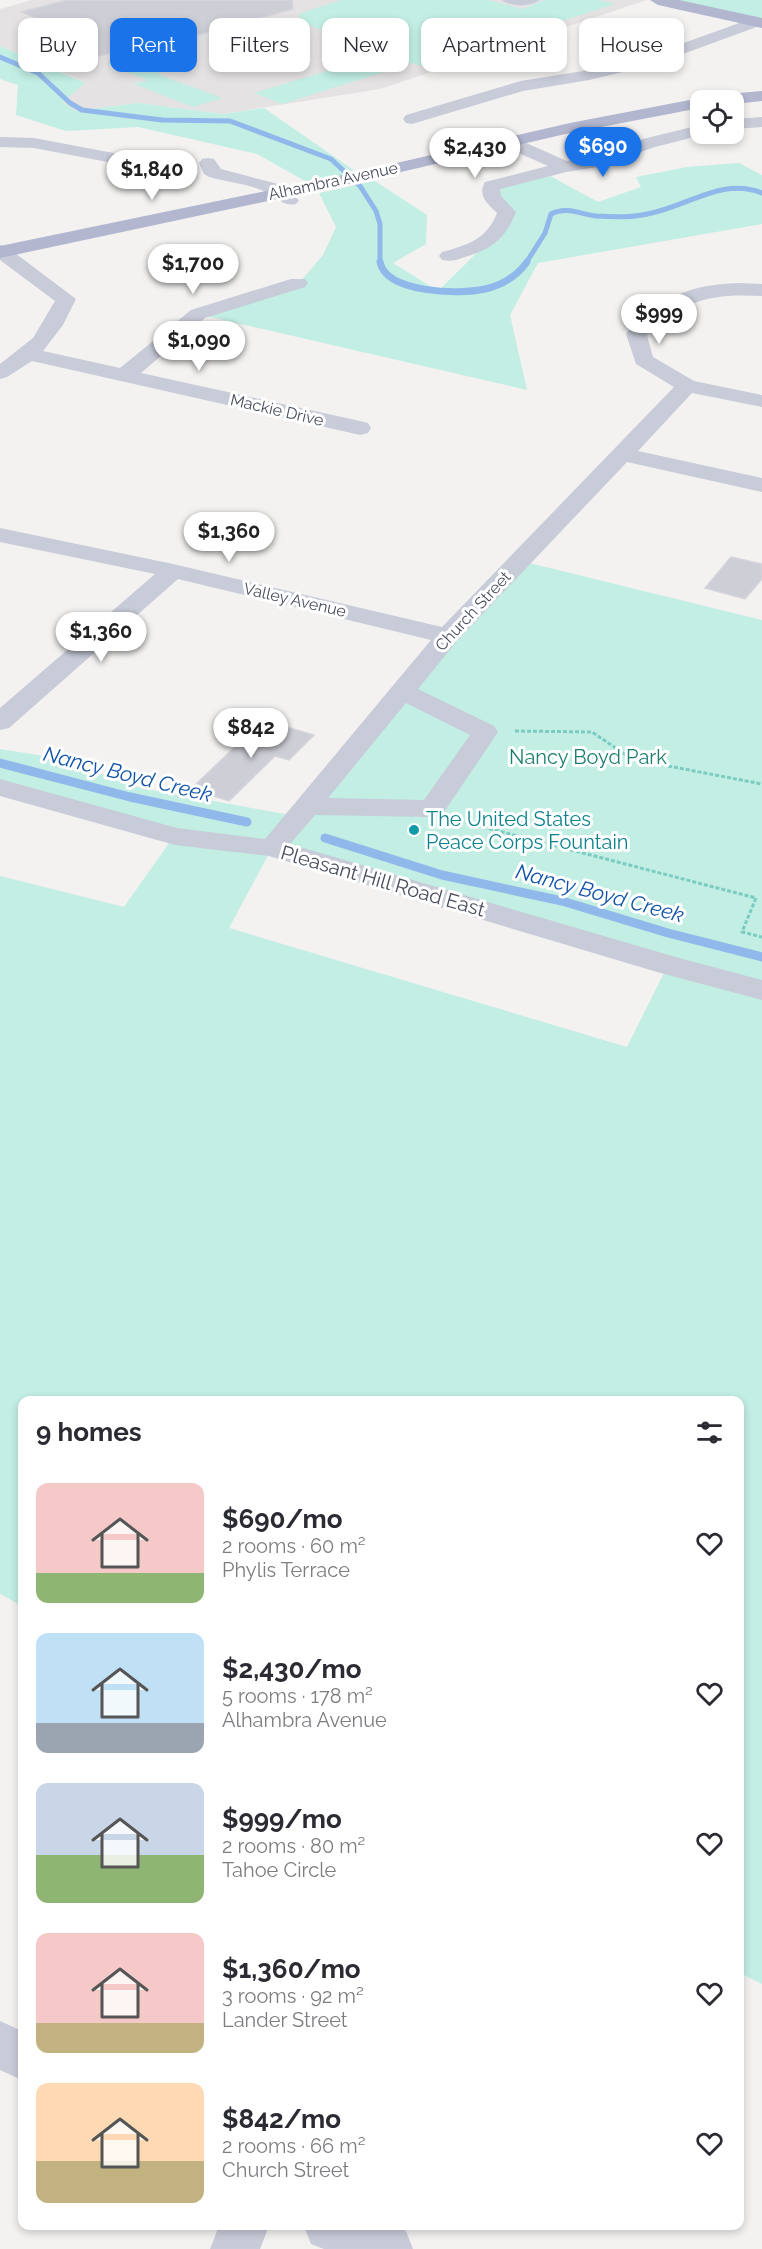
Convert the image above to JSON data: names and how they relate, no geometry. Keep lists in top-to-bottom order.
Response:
{
  "streets": {
    "main road": ["Alhambra Avenue"],
    "street": [
      "Mackie Drive",
      "Valley Avenue",
      "Church Street",
      "Pleasant Hill Road East"
    ]
  },
  "crossings": [
    ["Valley Avenue", "Church Street"],
    ["Church Street", "Pleasant Hill Road East"]
  ],
  "water": ["Nancy Boyd Creek"],
  "parks": ["Nancy Boyd Park"],
  "places": ["The United States Peace Corps Fountain"],
  "page": {
    "chip": [
      "Buy",
      "Rent",
      "Filters",
      "New",
      "Apartment",
      "House"
    ],
    "price": [
      "$690",
      "$2,430",
      "$1,840",
      "$1,700",
      "$999",
      "$1,090",
      "$1,360",
      "$1,360",
      "$842"
    ],
    "heading": "9 homes",
    "list": [
      {
        "name": "$690/mo",
        "note": "2 rooms · 60 m² · Phylis Terrace"
      },
      {
        "name": "$2,430/mo",
        "note": "5 rooms · 178 m² · Alhambra Avenue"
      },
      {
        "name": "$999/mo",
        "note": "2 rooms · 80 m² · Tahoe Circle"
      },
      {
        "name": "$1,360/mo",
        "note": "3 rooms · 92 m² · Lander Street"
      },
      {
        "name": "$842/mo",
        "note": "2 rooms · 66 m² · Church Street"
      }
    ]
  }
}
